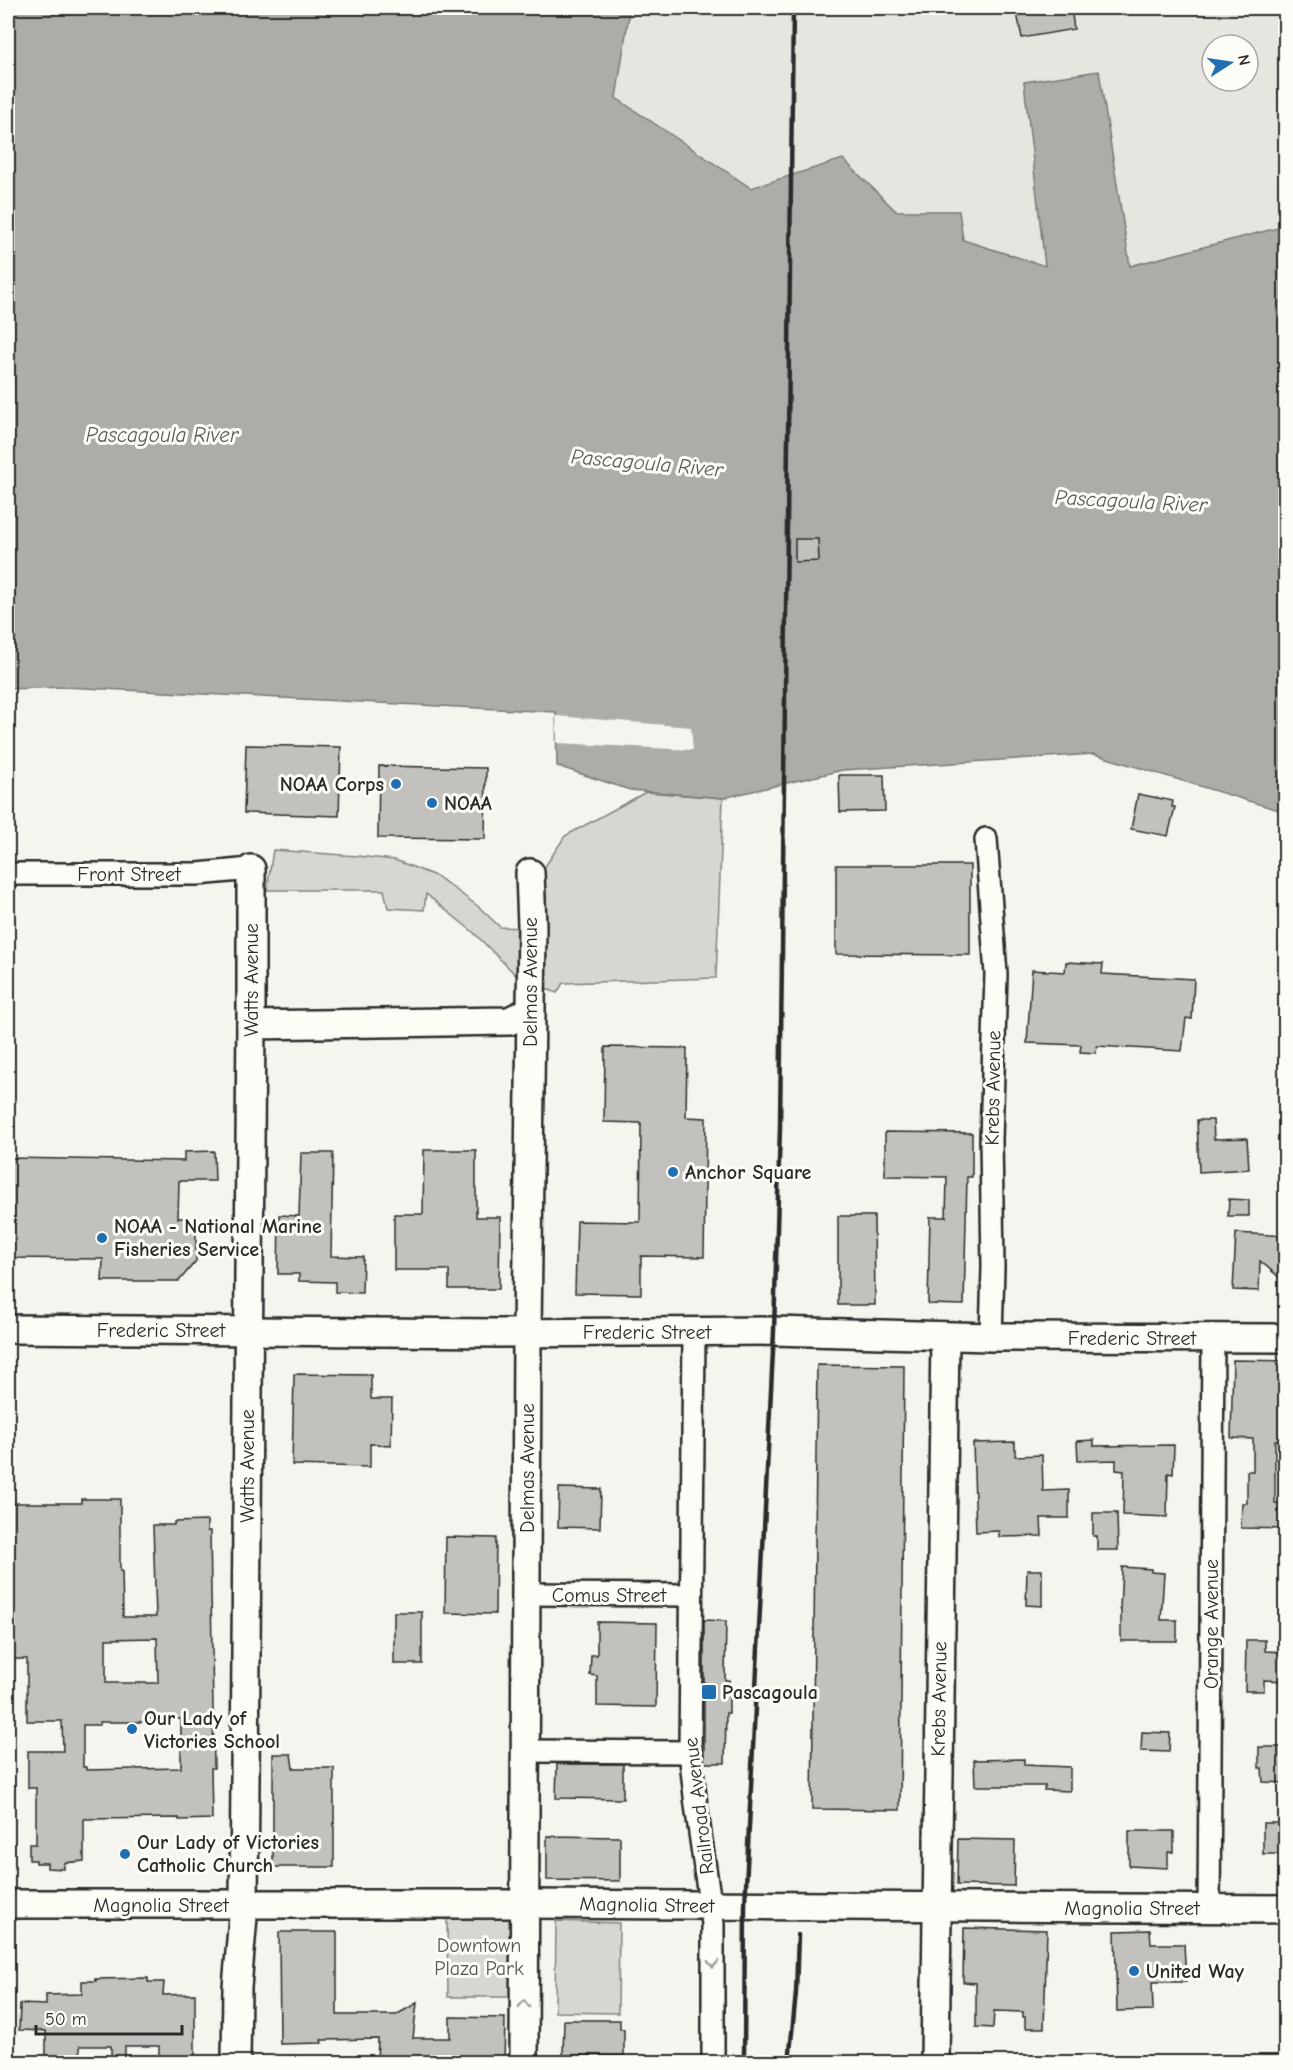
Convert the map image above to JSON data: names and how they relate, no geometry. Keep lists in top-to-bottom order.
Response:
{
  "streets": {
    "street": [
      "Front Street",
      "Watts Avenue",
      "Delmas Avenue",
      "Krebs Avenue",
      "Frederic Street",
      "Comus Street",
      "Orange Avenue",
      "Railroad Avenue",
      "Magnolia Street"
    ]
  },
  "crossings": [
    ["Front Street", "Watts Avenue"],
    ["Watts Avenue", "Frederic Street"],
    ["Watts Avenue", "Magnolia Street"],
    ["Delmas Avenue", "Frederic Street"],
    ["Delmas Avenue", "Comus Street"],
    ["Delmas Avenue", "Magnolia Street"],
    ["Krebs Avenue", "Frederic Street"],
    ["Krebs Avenue", "Magnolia Street"],
    ["Frederic Street", "Orange Avenue"],
    ["Frederic Street", "Railroad Avenue"],
    ["Comus Street", "Railroad Avenue"],
    ["Orange Avenue", "Magnolia Street"],
    ["Railroad Avenue", "Magnolia Street"]
  ],
  "water": ["Pascagoula River"],
  "parks": ["Downtown Plaza Park"],
  "places": {
    "other": [
      "NOAA Corps",
      "NOAA",
      "Anchor Square",
      "NOAA - National Marine Fisheries Service",
      "Our Lady of Victories School",
      "Our Lady of Victories Catholic Church",
      "United Way"
    ],
    "transit": ["Pascagoula"]
  },
  "scale_bar": "50 m",
  "north": "right"
}
